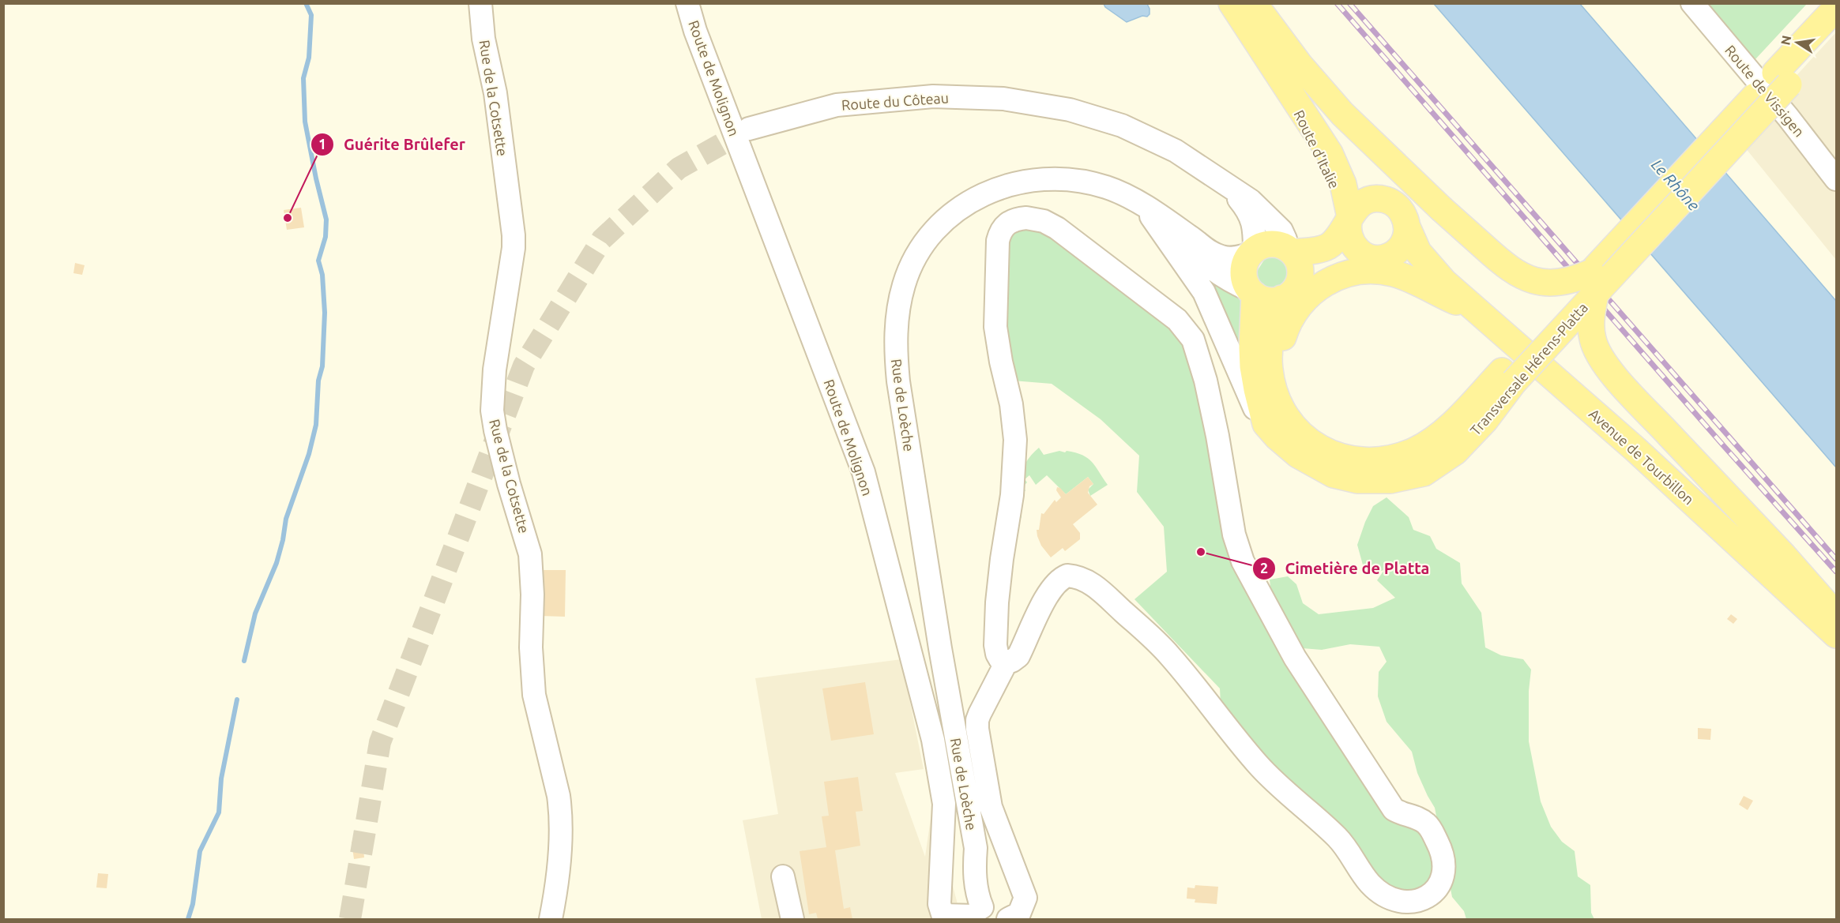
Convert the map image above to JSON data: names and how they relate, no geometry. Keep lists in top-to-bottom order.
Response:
{
  "streets": {
    "main road": ["Route d'Italie", "Transversale Hérens-Platta", "Avenue de Tourbillon"],
    "street": [
      "Route de Molignon",
      "Route de Vissigen",
      "Rue de la Cotsette",
      "Route du Côteau",
      "Rue de Loèche"
    ]
  },
  "crossings": [
    ["Route de Molignon", "Rue de Loèche"],
    ["Route du Côteau", "Transversale Hérens-Platta"],
    ["Route du Côteau", "Rue de Loèche"],
    ["Route d'Italie", "Avenue de Tourbillon"],
    ["Transversale Hérens-Platta", "Rue de Loèche"]
  ],
  "water": ["Le Rhône"],
  "places": ["Guérite Brûlefer", "Cimetière de Platta"],
  "north": "left"
}
